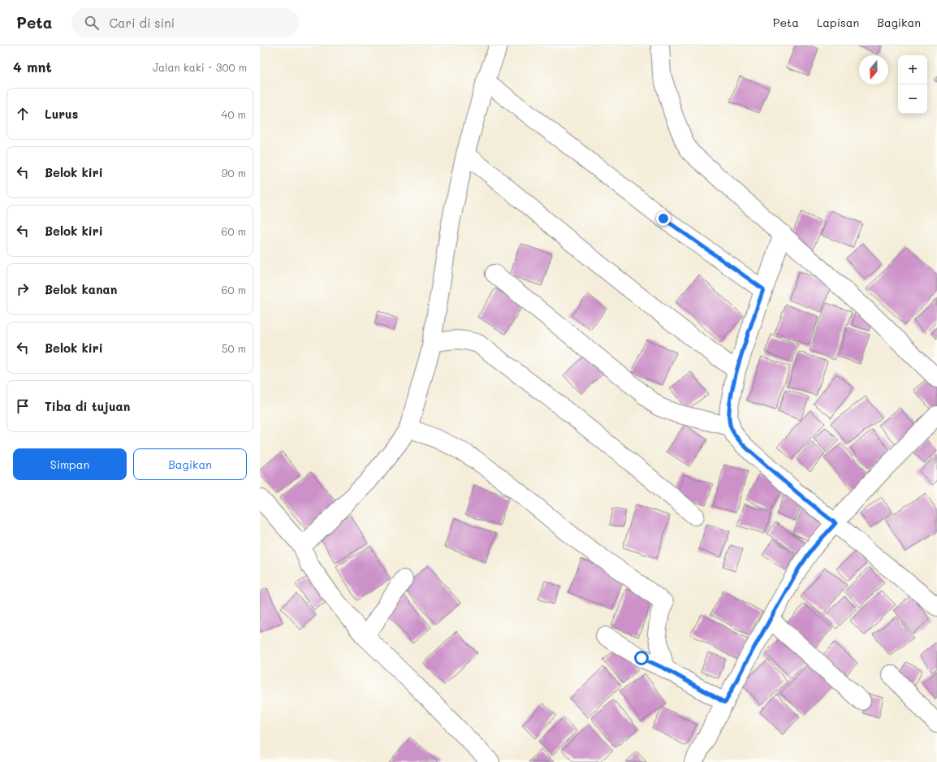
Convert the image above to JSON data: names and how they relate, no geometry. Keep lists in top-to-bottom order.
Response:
{
  "north": "bottom",
  "page": {
    "header": "Peta",
    "search": "Cari di sini",
    "nav": ["Peta", "Lapisan", "Bagikan"],
    "heading": ["4 mnt", "Jalan kaki · 300 m"],
    "map_buttons": ["+", "−"],
    "list": [
      ["Lurus", "40 m"],
      ["Belok kiri", "90 m"],
      ["Belok kiri", "60 m"],
      ["Belok kanan", "60 m"],
      ["Belok kiri", "50 m"],
      "Tiba di tujuan"
    ],
    "buttons": ["Simpan", "Bagikan"]
  }
}
